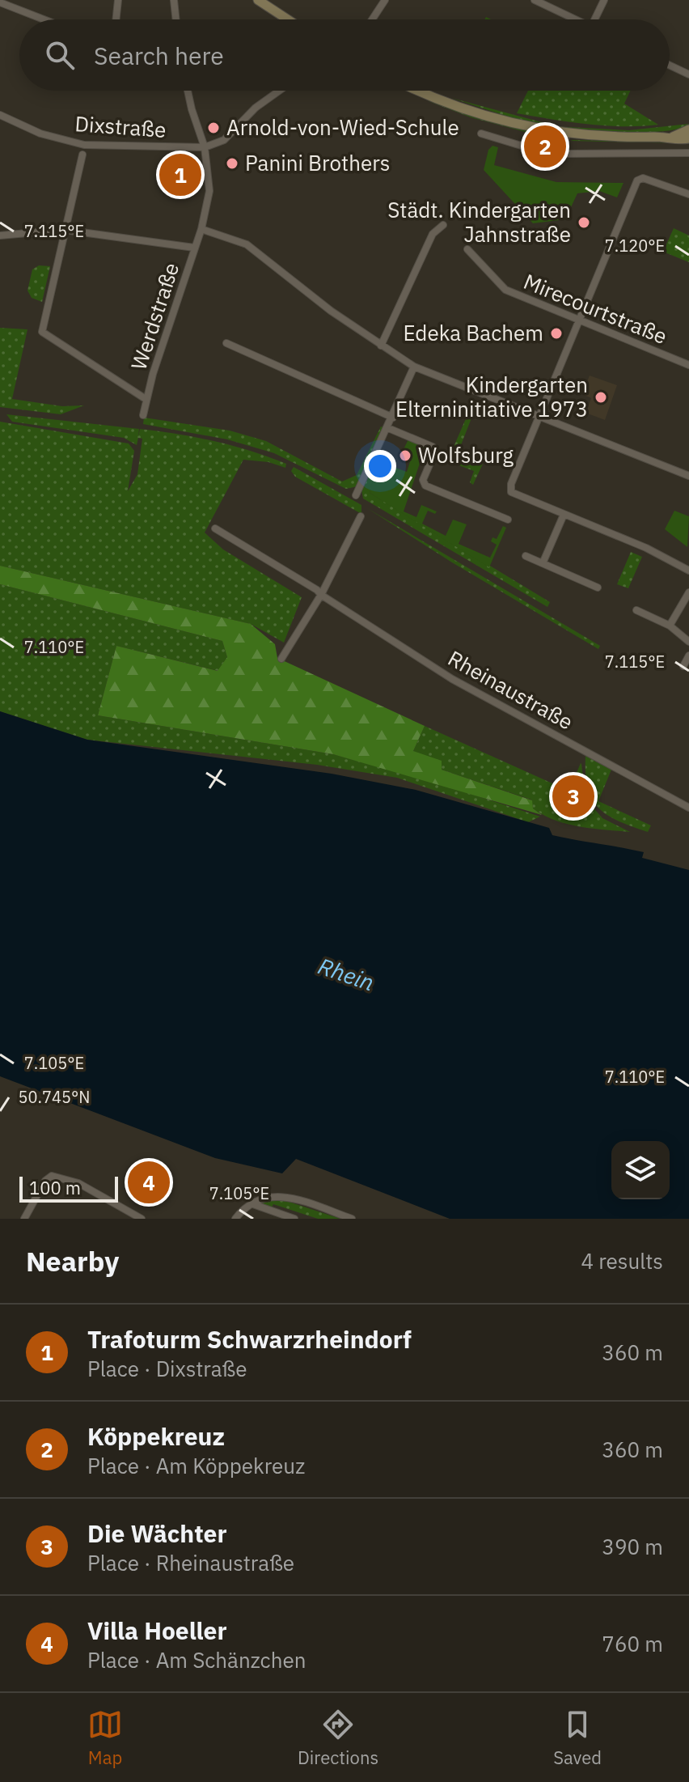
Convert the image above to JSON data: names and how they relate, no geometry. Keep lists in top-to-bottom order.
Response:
{
  "streets": {
    "street": [
      "Dixstraße",
      "Mirecourtstraße",
      "Werdstraße",
      "Rheinaustraße"
    ]
  },
  "crossings": [
    ["Dixstraße", "Werdstraße"]
  ],
  "water": ["Rhein"],
  "places": [
    "Arnold-von-Wied-Schule",
    "Panini Brothers",
    "Städt. Kindergarten Jahnstraße",
    "Edeka Bachem",
    "Kindergarten Elterninitiative 1973",
    "Wolfsburg"
  ],
  "scale_bar": "100 m",
  "page": {
    "search": "Search here",
    "pins": [
      "2",
      "1",
      "3",
      "4"
    ],
    "scale": "100 m",
    "heading": ["Nearby", "4 results"],
    "list": [
      {
        "mark": "1",
        "name": "Trafoturm Schwarzrheindorf",
        "note": "Place · Dixstraße",
        "value": "360 m"
      },
      {
        "mark": "2",
        "name": "Köppekreuz",
        "note": "Place · Am Köppekreuz",
        "value": "360 m"
      },
      {
        "mark": "3",
        "name": "Die Wächter",
        "note": "Place · Rheinaustraße",
        "value": "390 m"
      },
      {
        "mark": "4",
        "name": "Villa Hoeller",
        "note": "Place · Am Schänzchen",
        "value": "760 m"
      }
    ],
    "nav": ["Map", "Directions", "Saved"]
  },
  "coordinates": [
    "7.115°E",
    "7.120°E",
    "7.110°E",
    "7.105°E",
    "50.745°N"
  ]
}
